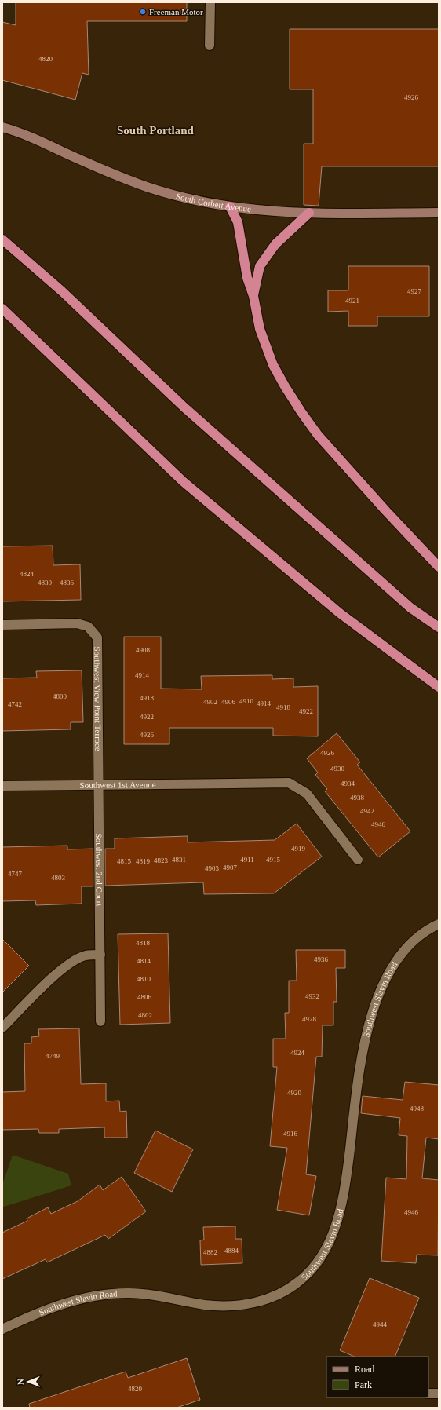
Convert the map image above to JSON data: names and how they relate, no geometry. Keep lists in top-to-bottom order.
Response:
{
  "streets": {
    "street": [
      "South Corbett Avenue",
      "Southwest View Point Terrace",
      "Southwest 1st Avenue",
      "Southwest 2nd Court",
      "Southwest Slavin Road"
    ]
  },
  "crossings": [
    ["Southwest View Point Terrace", "Southwest 1st Avenue"],
    ["Southwest View Point Terrace", "Southwest 2nd Court"],
    ["Southwest 1st Avenue", "Southwest 2nd Court"]
  ],
  "districts": ["South Portland"],
  "places": ["Freeman Motor"],
  "house_numbers": [
    "4820",
    "4926",
    "4927",
    "4921",
    "4824",
    "4830",
    "4836",
    "4908",
    "4914",
    "4800",
    "4918",
    "4910",
    "4902",
    "4906",
    "4914",
    "4742",
    "4918",
    "4922",
    "4922",
    "4926",
    "4926",
    "4930",
    "4934",
    "4938",
    "4942",
    "4946",
    "4919",
    "4831",
    "4911",
    "4915",
    "4823",
    "4815",
    "4819",
    "4907",
    "4903",
    "4747",
    "4803",
    "4818",
    "4936",
    "4814",
    "4810",
    "4932",
    "4806",
    "4802",
    "4928",
    "4924",
    "4749",
    "4920",
    "4948",
    "4916",
    "4946",
    "4884",
    "4882",
    "4944",
    "4820"
  ],
  "legend": ["Road", "Park"],
  "north": "left"
}
